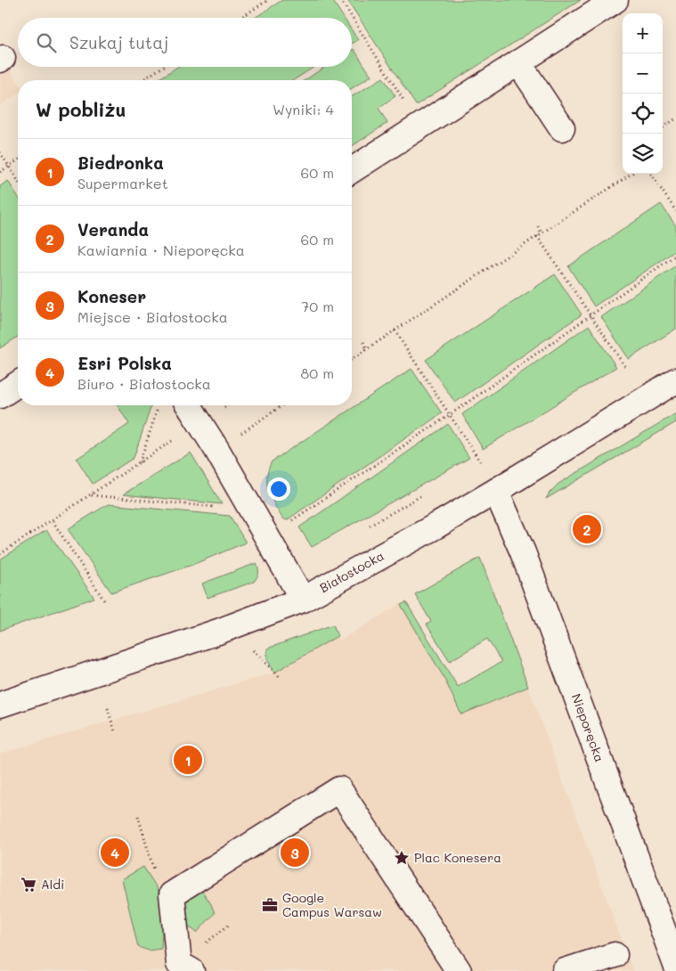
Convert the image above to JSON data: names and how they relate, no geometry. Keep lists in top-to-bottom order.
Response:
{
  "streets": {
    "street": ["Białostocka", "Nieporęcka"]
  },
  "crossings": [
    ["Białostocka", "Nieporęcka"]
  ],
  "places": {
    "place": ["Plac Konesera"],
    "supermarket": ["Aldi"],
    "office": ["Google Campus Warsaw"]
  },
  "page": {
    "map_buttons": ["+", "−"],
    "search": "Szukaj tutaj",
    "heading": ["W pobliżu", "Wyniki: 4"],
    "list": [
      {
        "mark": "1",
        "name": "Biedronka",
        "note": "Supermarket",
        "value": "60 m"
      },
      {
        "mark": "2",
        "name": "Veranda",
        "note": "Kawiarnia · Nieporęcka",
        "value": "60 m"
      },
      {
        "mark": "3",
        "name": "Koneser",
        "note": "Miejsce · Białostocka",
        "value": "70 m"
      },
      {
        "mark": "4",
        "name": "Esri Polska",
        "note": "Biuro · Białostocka",
        "value": "80 m"
      }
    ],
    "pins": [
      "2",
      "1",
      "3",
      "4"
    ]
  }
}
